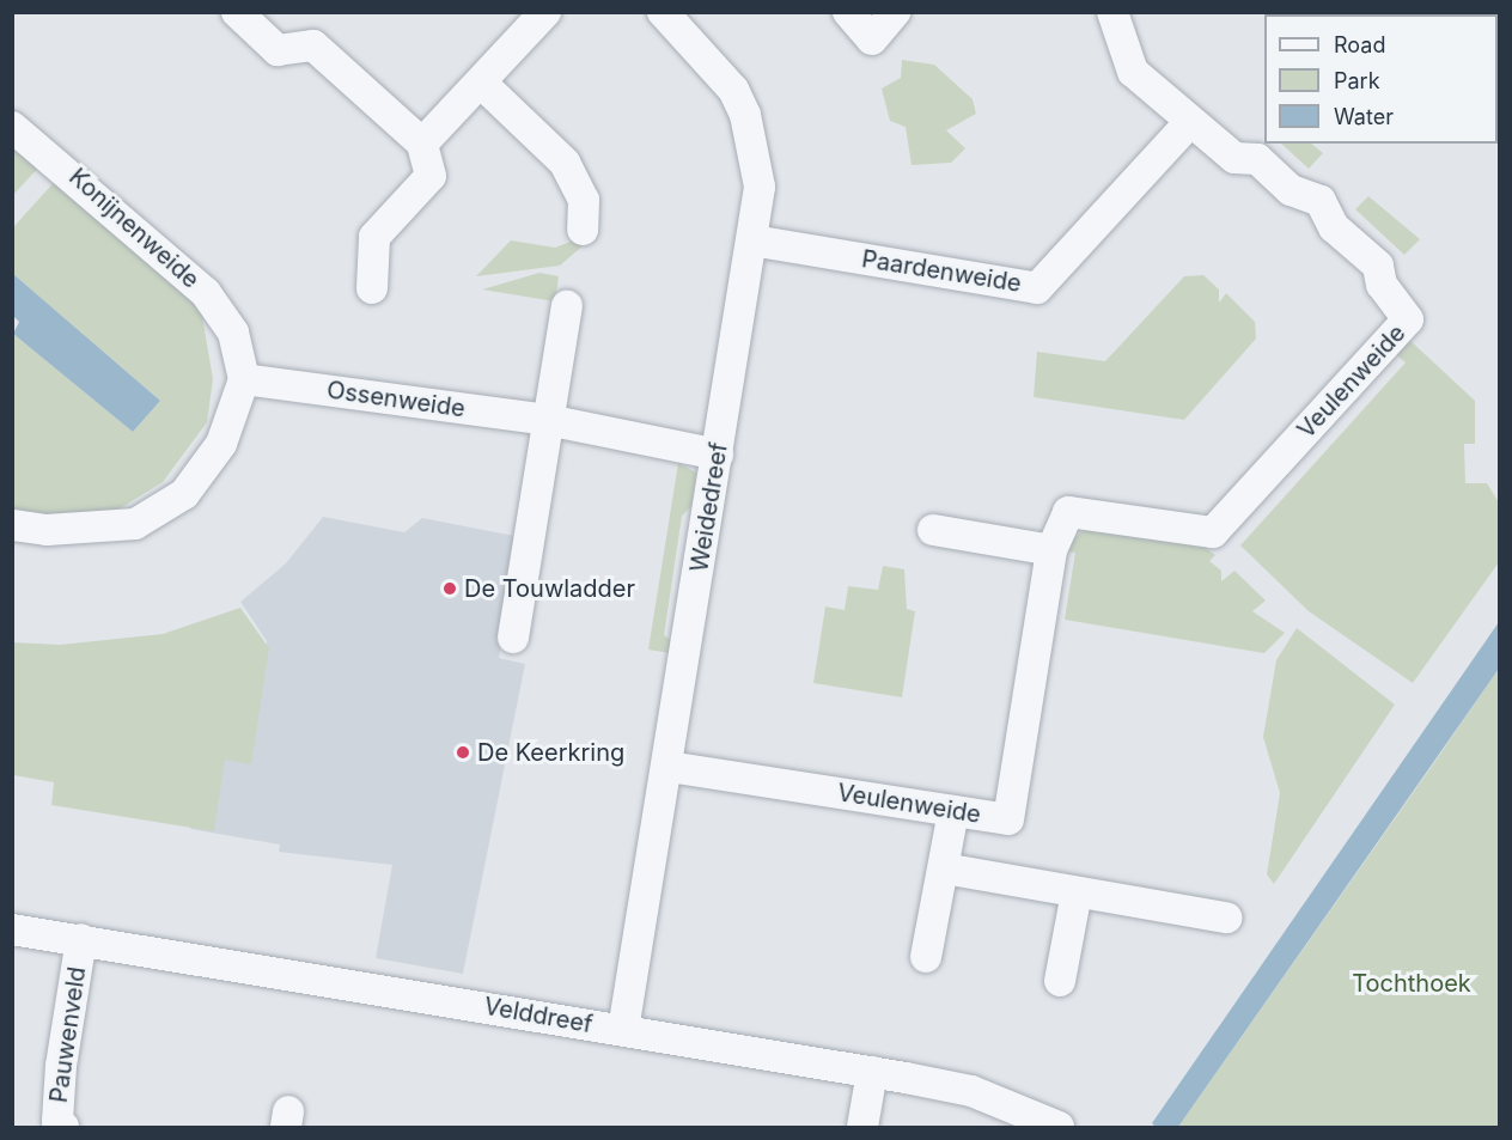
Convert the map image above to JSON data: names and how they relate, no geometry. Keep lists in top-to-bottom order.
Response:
{
  "streets": {
    "street": [
      "Konijnenweide",
      "Paardenweide",
      "Veulenweide",
      "Ossenweide",
      "Weidedreef",
      "Velddreef",
      "Pauwenveld"
    ]
  },
  "crossings": [
    ["Konijnenweide", "Ossenweide"],
    ["Paardenweide", "Veulenweide"],
    ["Paardenweide", "Weidedreef"],
    ["Veulenweide", "Weidedreef"],
    ["Ossenweide", "Weidedreef"],
    ["Weidedreef", "Velddreef"],
    ["Velddreef", "Pauwenveld"]
  ],
  "parks": ["Tochthoek"],
  "places": ["De Touwladder", "De Keerkring"],
  "legend": ["Road", "Park", "Water"]
}
